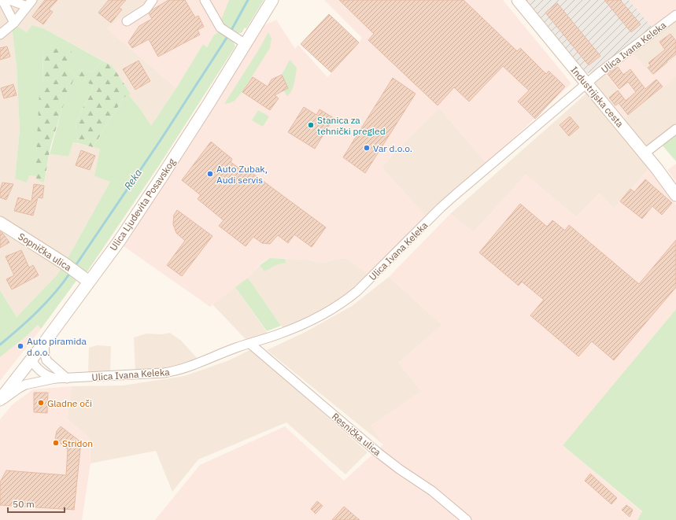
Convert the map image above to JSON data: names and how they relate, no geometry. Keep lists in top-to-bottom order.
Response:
{
  "streets": {
    "main road": ["Industrijska cesta", "Ulica Ljudevita Posavskog", "Sopnička ulica"],
    "street": ["Ulica Ivana Keleka", "Resnička ulica"]
  },
  "crossings": [
    ["Ulica Ivana Keleka", "Industrijska cesta"],
    ["Ulica Ivana Keleka", "Ulica Ljudevita Posavskog"],
    ["Ulica Ivana Keleka", "Resnička ulica"],
    ["Ulica Ljudevita Posavskog", "Sopnička ulica"]
  ],
  "water": ["Reka"],
  "places": [
    "Stanica za tehnički pregled",
    "Var d.o.o.",
    "Auto Zubak, Audi servis",
    "Auto piramida d.o.o.",
    "Gladne oči",
    "Stridon"
  ],
  "scale_bar": "50 m"
}
